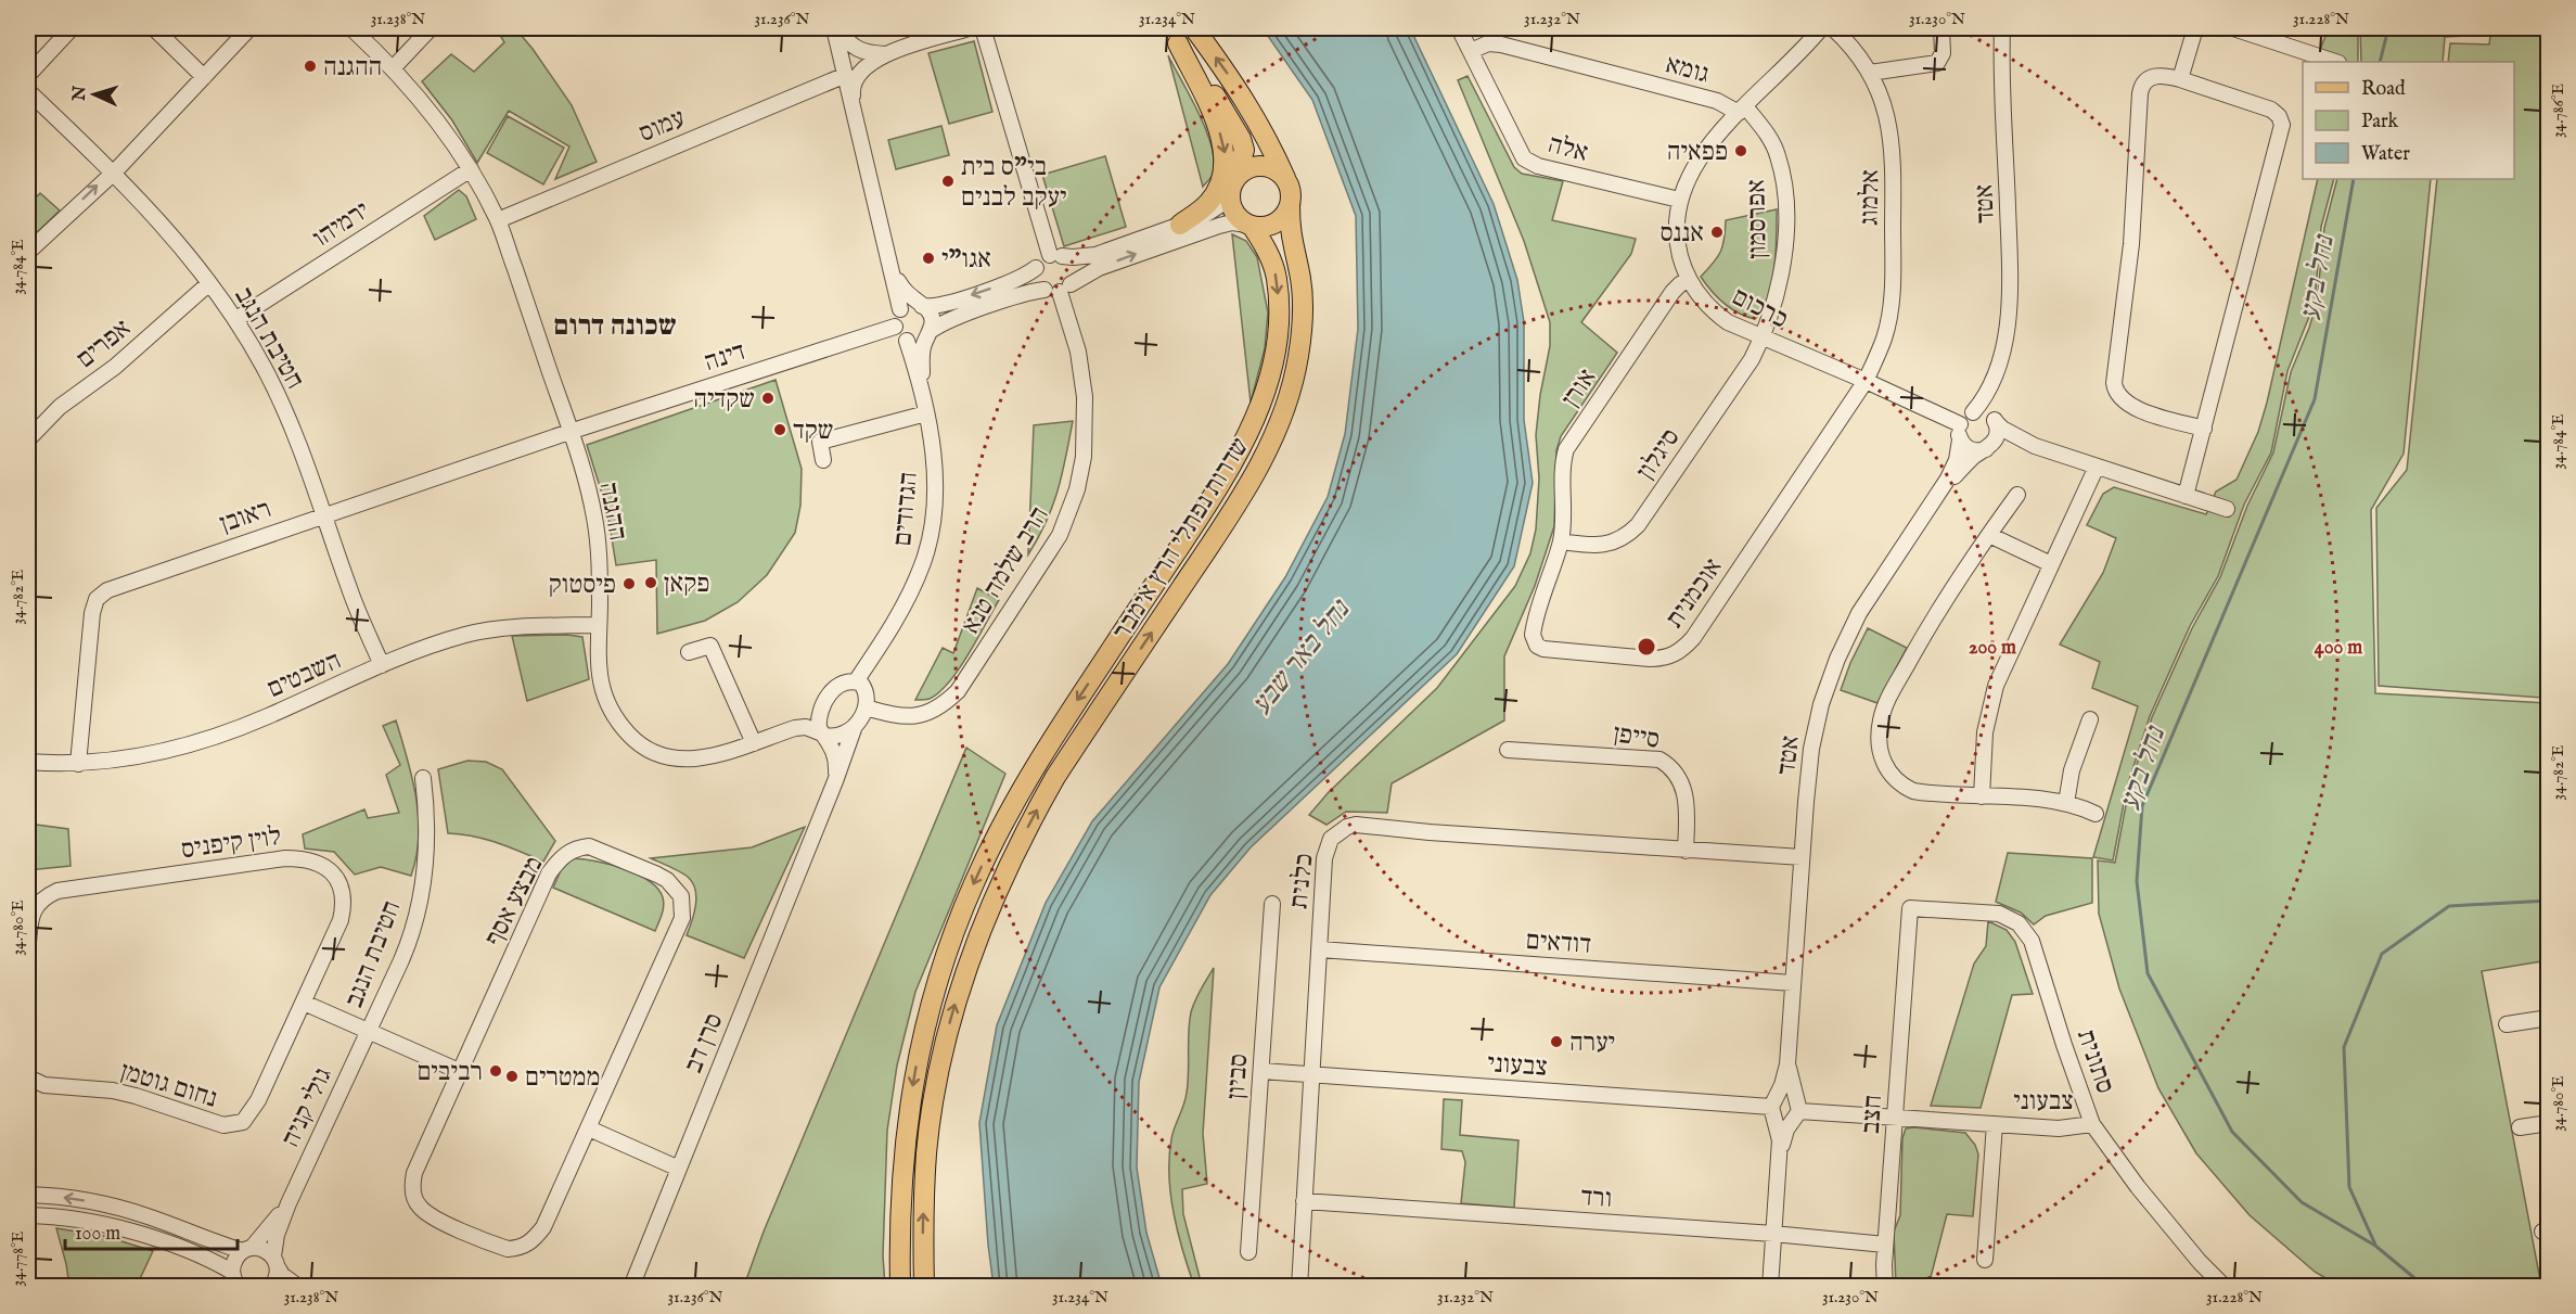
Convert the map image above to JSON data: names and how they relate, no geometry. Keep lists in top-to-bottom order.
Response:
{
  "streets": {
    "main road": ["שדרות נפתלי הרץ אימבר"],
    "street": [
      "גומא",
      "עמוס",
      "אלה",
      "אלמוג",
      "אטד",
      "אפרסמון",
      "ירמיהו",
      "כרכום",
      "חטיבת הנגב",
      "אפרים",
      "דינה",
      "אורן",
      "סיגלון",
      "הגדודים",
      "ההגנה",
      "ראובן",
      "הרב שלמה טנא",
      "אוכמנית",
      "השבטים",
      "סייפן",
      "לוין קיפניס",
      "כלנית",
      "מבצע אסף",
      "דודאים",
      "סרן דב",
      "סתונית",
      "צבעוני",
      "סביון",
      "נחום גוטמן",
      "גולי קניה",
      "חצב",
      "ורד"
    ]
  },
  "crossings": [
    ["גומא", "אלה"],
    ["גומא", "אפרסמון"],
    ["גומא", "כרכום"],
    ["עמוס", "ההגנה"],
    ["אלה", "כרכום"],
    ["אלמוג", "כרכום"],
    ["אלמוג", "אוכמנית"],
    ["אטד", "כרכום"],
    ["אטד", "כלנית"],
    ["אטד", "דודאים"],
    ["אטד", "צבעוני"],
    ["אטד", "ורד"],
    ["אפרסמון", "כרכום"],
    ["אפרסמון", "סיגלון"],
    ["ירמיהו", "חטיבת הנגב"],
    ["ירמיהו", "ההגנה"],
    ["כרכום", "אורן"],
    ["כרכום", "סיגלון"],
    ["כרכום", "אוכמנית"],
    ["חטיבת הנגב", "אפרים"],
    ["חטיבת הנגב", "ראובן"],
    ["חטיבת הנגב", "השבטים"],
    ["חטיבת הנגב", "גולי קניה"],
    ["דינה", "הגדודים"],
    ["דינה", "ההגנה"],
    ["דינה", "ראובן"],
    ["אורן", "סיגלון"],
    ["אורן", "אוכמנית"],
    ["סיגלון", "אוכמנית"],
    ["הגדודים", "ההגנה"],
    ["הגדודים", "הרב שלמה טנא"],
    ["הגדודים", "סרן דב"],
    ["ההגנה", "ראובן"],
    ["ההגנה", "הרב שלמה טנא"],
    ["ההגנה", "השבטים"],
    ["ההגנה", "סרן דב"],
    ["ראובן", "השבטים"],
    ["הרב שלמה טנא", "סרן דב"],
    ["סייפן", "כלנית"],
    ["לוין קיפניס", "נחום גוטמן"],
    ["כלנית", "דודאים"],
    ["כלנית", "צבעוני"],
    ["כלנית", "ורד"],
    ["סתונית", "צבעוני"],
    ["סתונית", "חצב"],
    ["צבעוני", "סביון"],
    ["צבעוני", "חצב"],
    ["חצב", "ורד"]
  ],
  "districts": ["שכונה דרום"],
  "water": ["נחל בקע", "נחל באר שבע"],
  "places": [
    "ההגנה",
    "פפאיה",
    "בי\"ס בית יעקב לבנים",
    "אננס",
    "אגו\"י",
    "שקדיה",
    "שקד",
    "פקאן",
    "פיסטוק",
    "יערה",
    "רביבים",
    "ממטרים"
  ],
  "legend": ["Road", "Park", "Water"],
  "scale_bar": "100 m",
  "north": "left",
  "coordinates": [
    "31.238°N",
    "31.236°N",
    "31.234°N",
    "31.232°N",
    "31.230°N",
    "31.228°N",
    "34.786°E",
    "34.784°E",
    "34.782°E",
    "34.780°E",
    "34.778°E"
  ],
  "rings": ["200 m", "400 m"]
}
